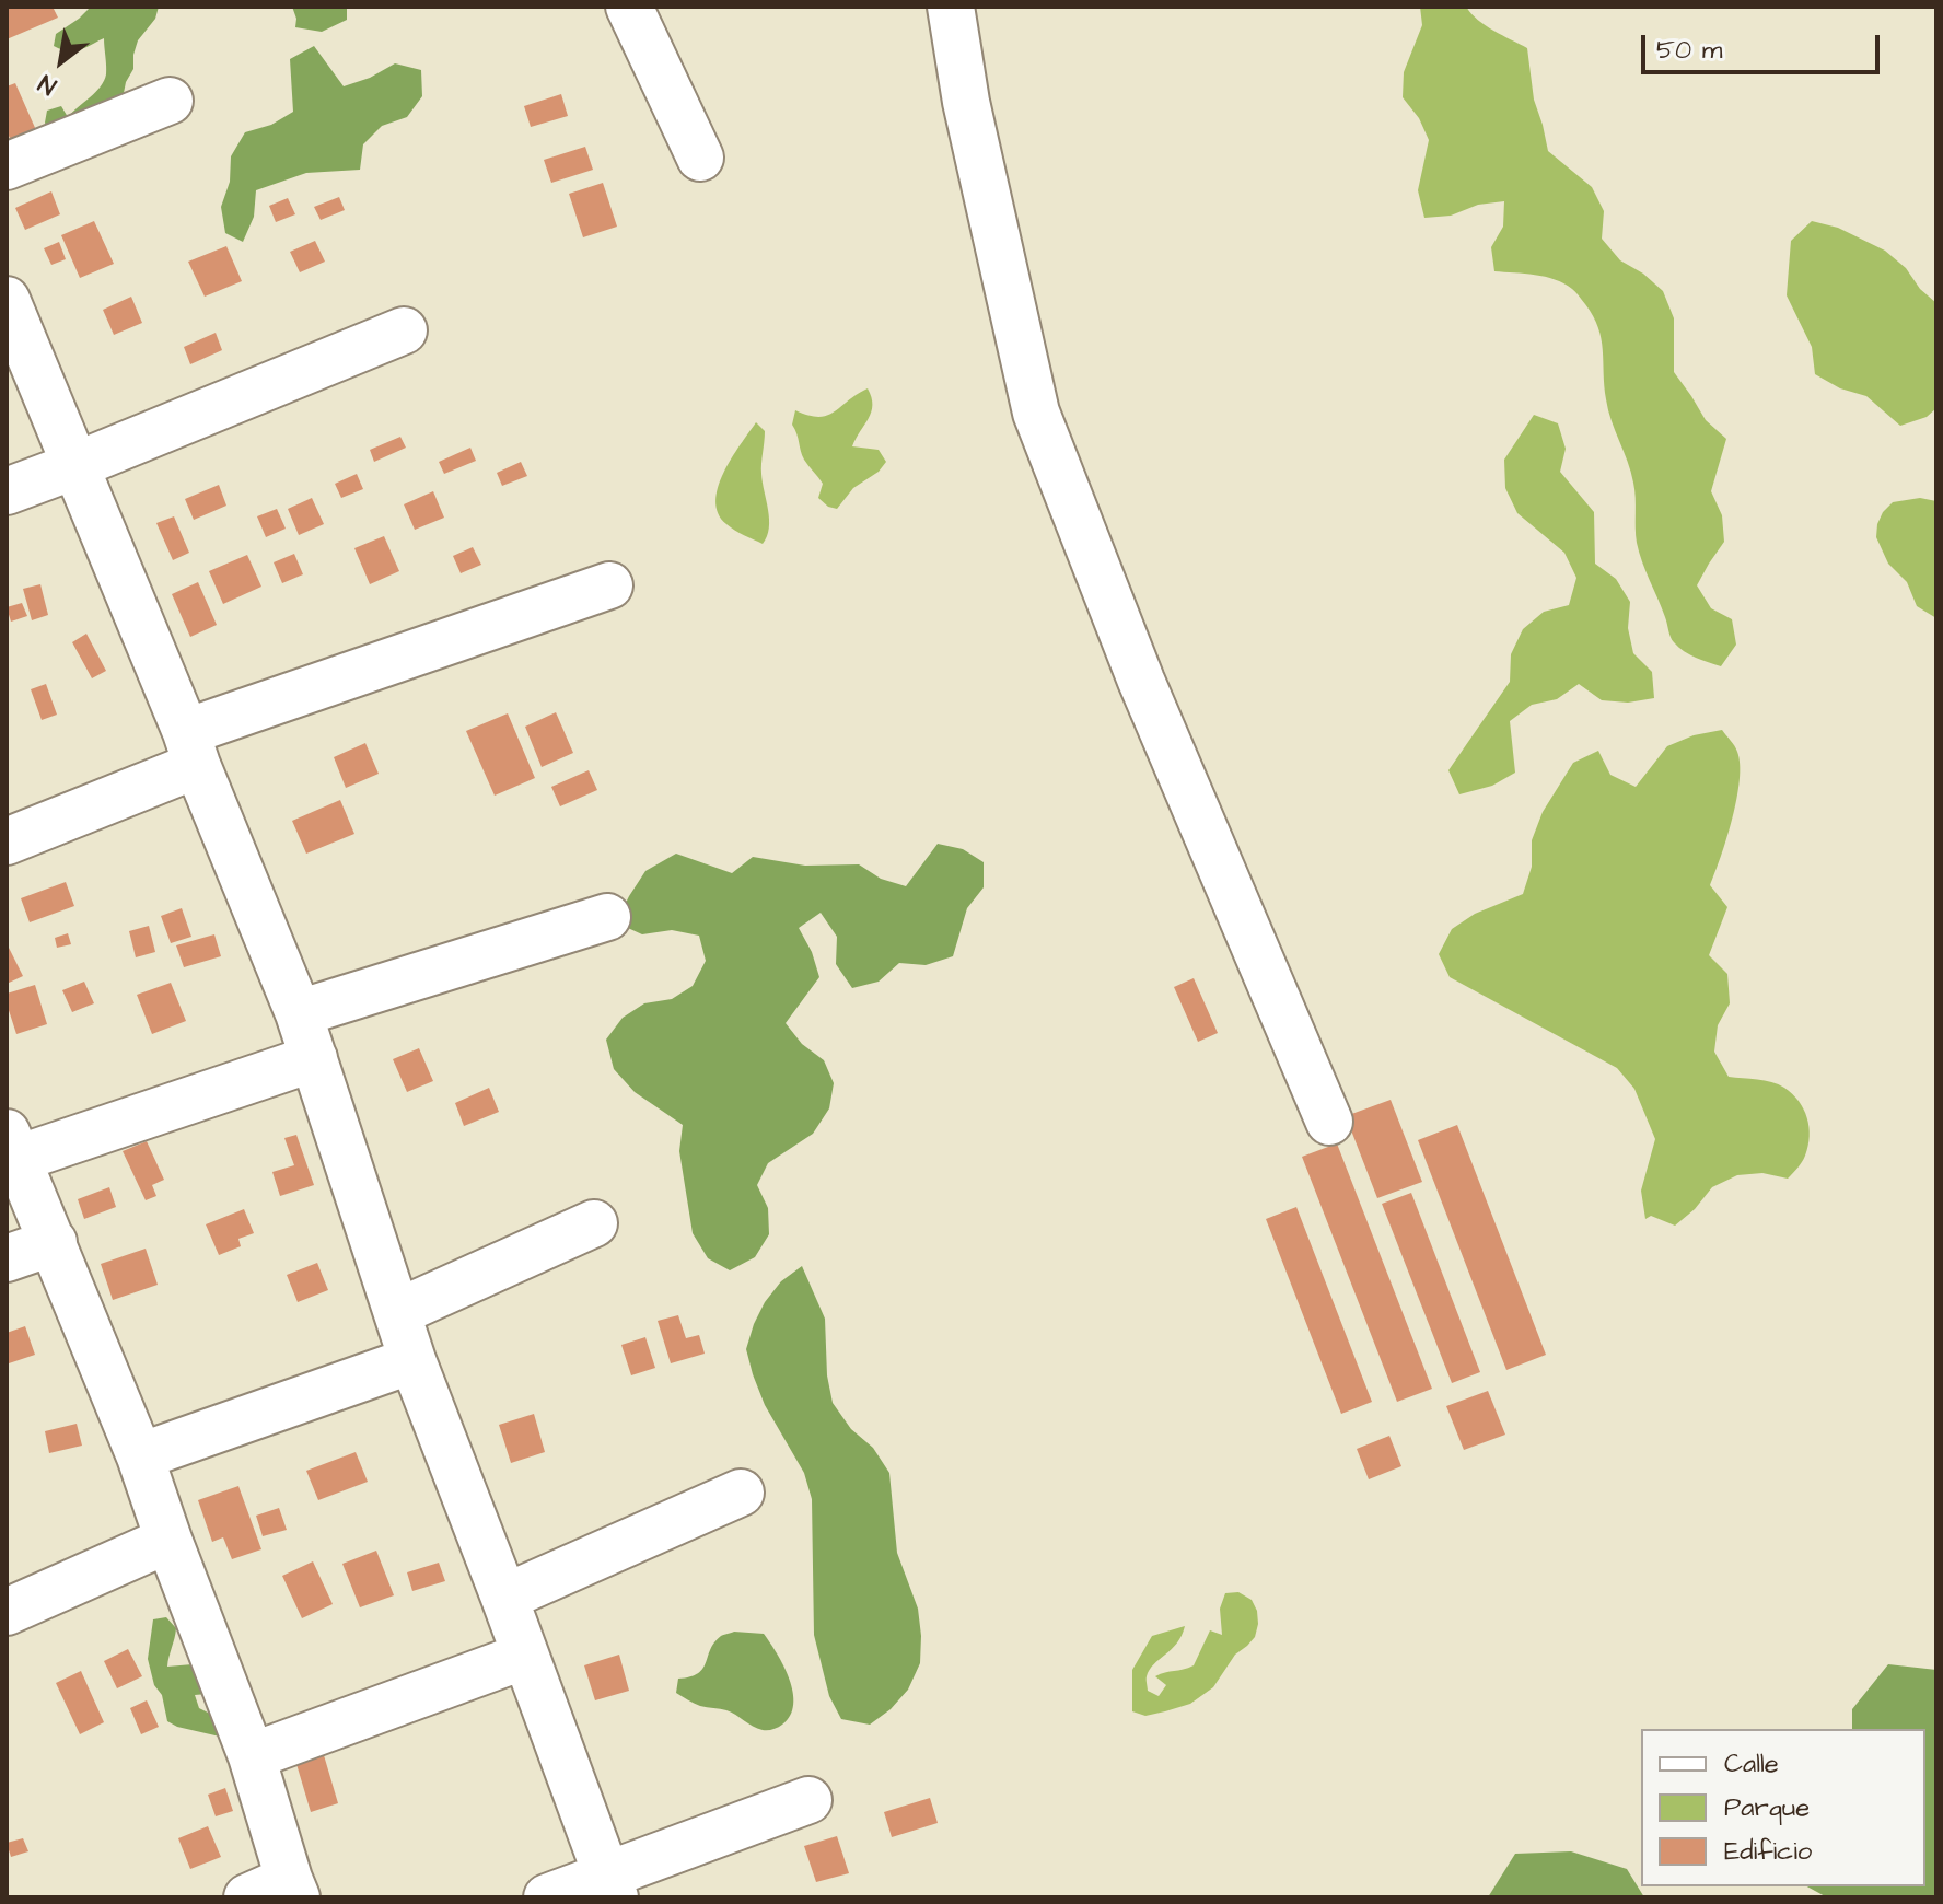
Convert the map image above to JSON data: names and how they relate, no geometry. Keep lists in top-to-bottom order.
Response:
{
  "legend": ["Calle", "Parque", "Edificio"],
  "scale_bar": "50 m",
  "north": "bottom left"
}
